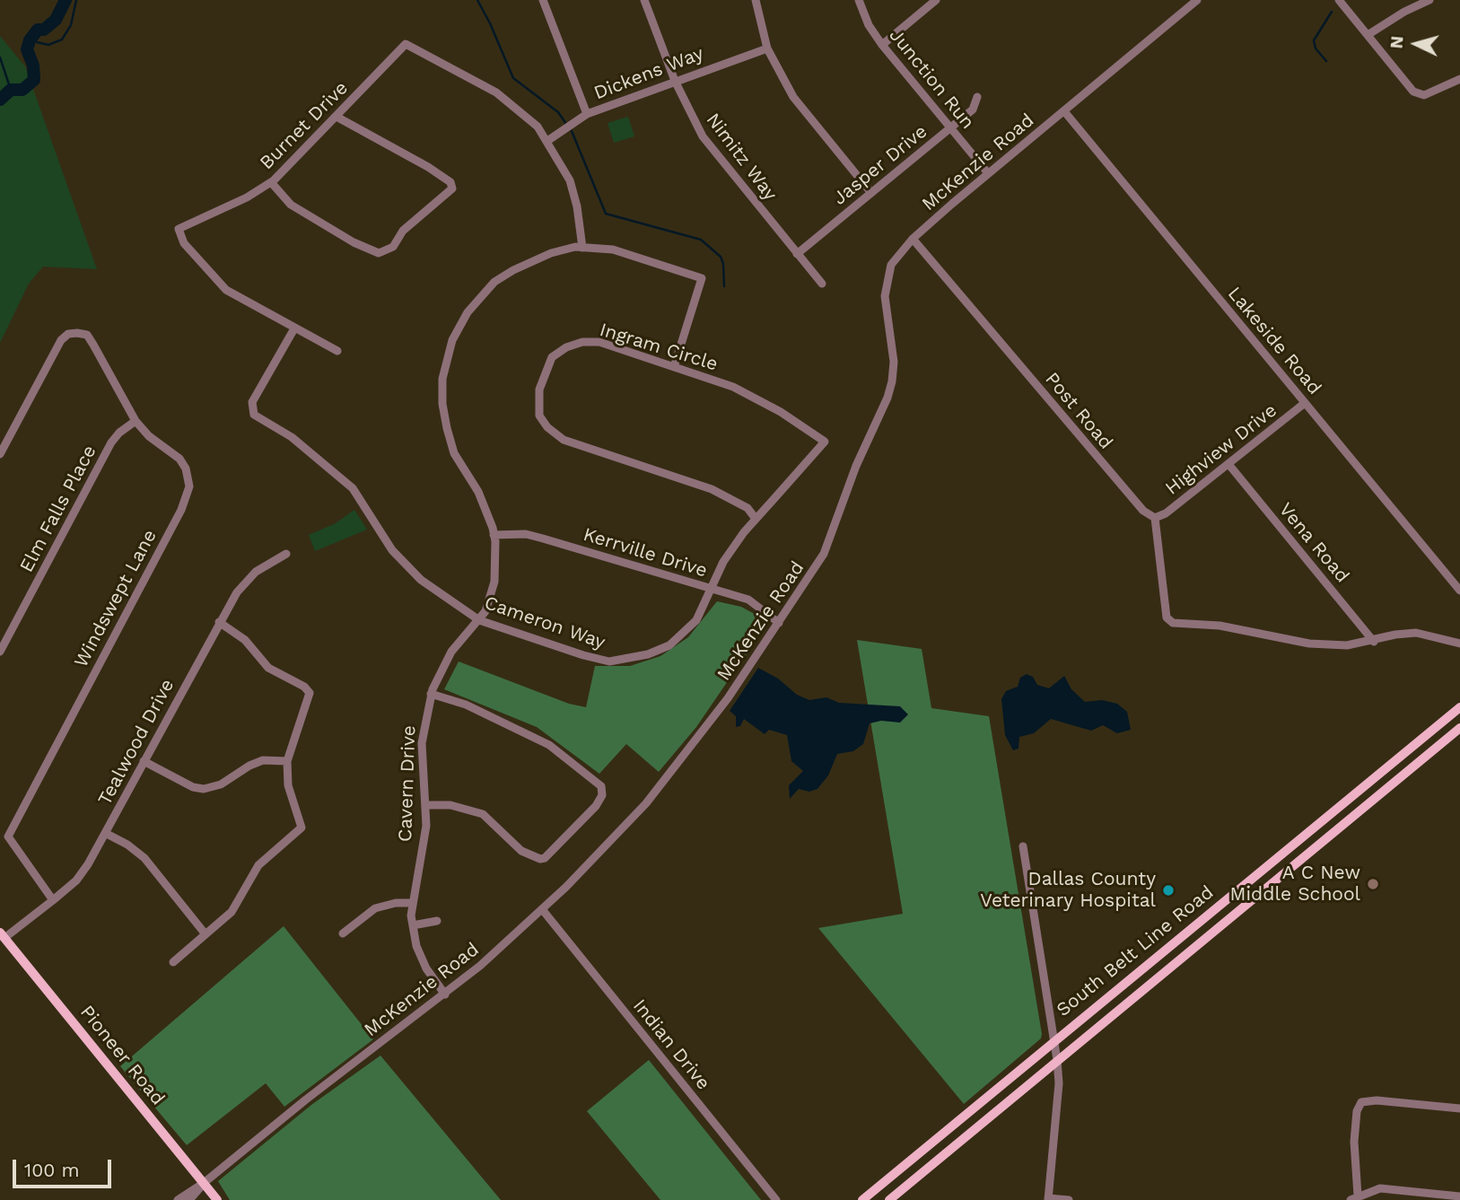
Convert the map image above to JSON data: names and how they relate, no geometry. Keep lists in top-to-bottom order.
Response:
{
  "streets": {
    "main road": ["South Belt Line Road", "Pioneer Road"],
    "street": [
      "Dickens Way",
      "Junction Run",
      "Burnet Drive",
      "Nimitz Way",
      "McKenzie Road",
      "Jasper Drive",
      "Lakeside Road",
      "Ingram Circle",
      "Post Road",
      "Highview Drive",
      "Elm Falls Place",
      "Vena Road",
      "Kerrville Drive",
      "Windswept Lane",
      "Cameron Way",
      "Tealwood Drive",
      "Cavern Drive",
      "Indian Drive"
    ]
  },
  "crossings": [
    ["Dickens Way", "Burnet Drive"],
    ["Dickens Way", "Nimitz Way"],
    ["Junction Run", "McKenzie Road"],
    ["Junction Run", "Jasper Drive"],
    ["Burnet Drive", "Cameron Way"],
    ["Nimitz Way", "Jasper Drive"],
    ["McKenzie Road", "Lakeside Road"],
    ["McKenzie Road", "Post Road"],
    ["McKenzie Road", "Kerrville Drive"],
    ["McKenzie Road", "Cavern Drive"],
    ["McKenzie Road", "Indian Drive"],
    ["McKenzie Road", "Pioneer Road"],
    ["Lakeside Road", "Highview Drive"],
    ["Ingram Circle", "Cameron Way"],
    ["Ingram Circle", "Cavern Drive"],
    ["Post Road", "Highview Drive"],
    ["Highview Drive", "Vena Road"],
    ["Elm Falls Place", "Windswept Lane"],
    ["Kerrville Drive", "Cameron Way"],
    ["Kerrville Drive", "Cavern Drive"],
    ["Windswept Lane", "Tealwood Drive"],
    ["Cameron Way", "Cavern Drive"],
    ["Tealwood Drive", "Pioneer Road"]
  ],
  "places": ["A C New Middle School", "Dallas County Veterinary Hospital"],
  "scale_bar": "100 m",
  "north": "left"
}
